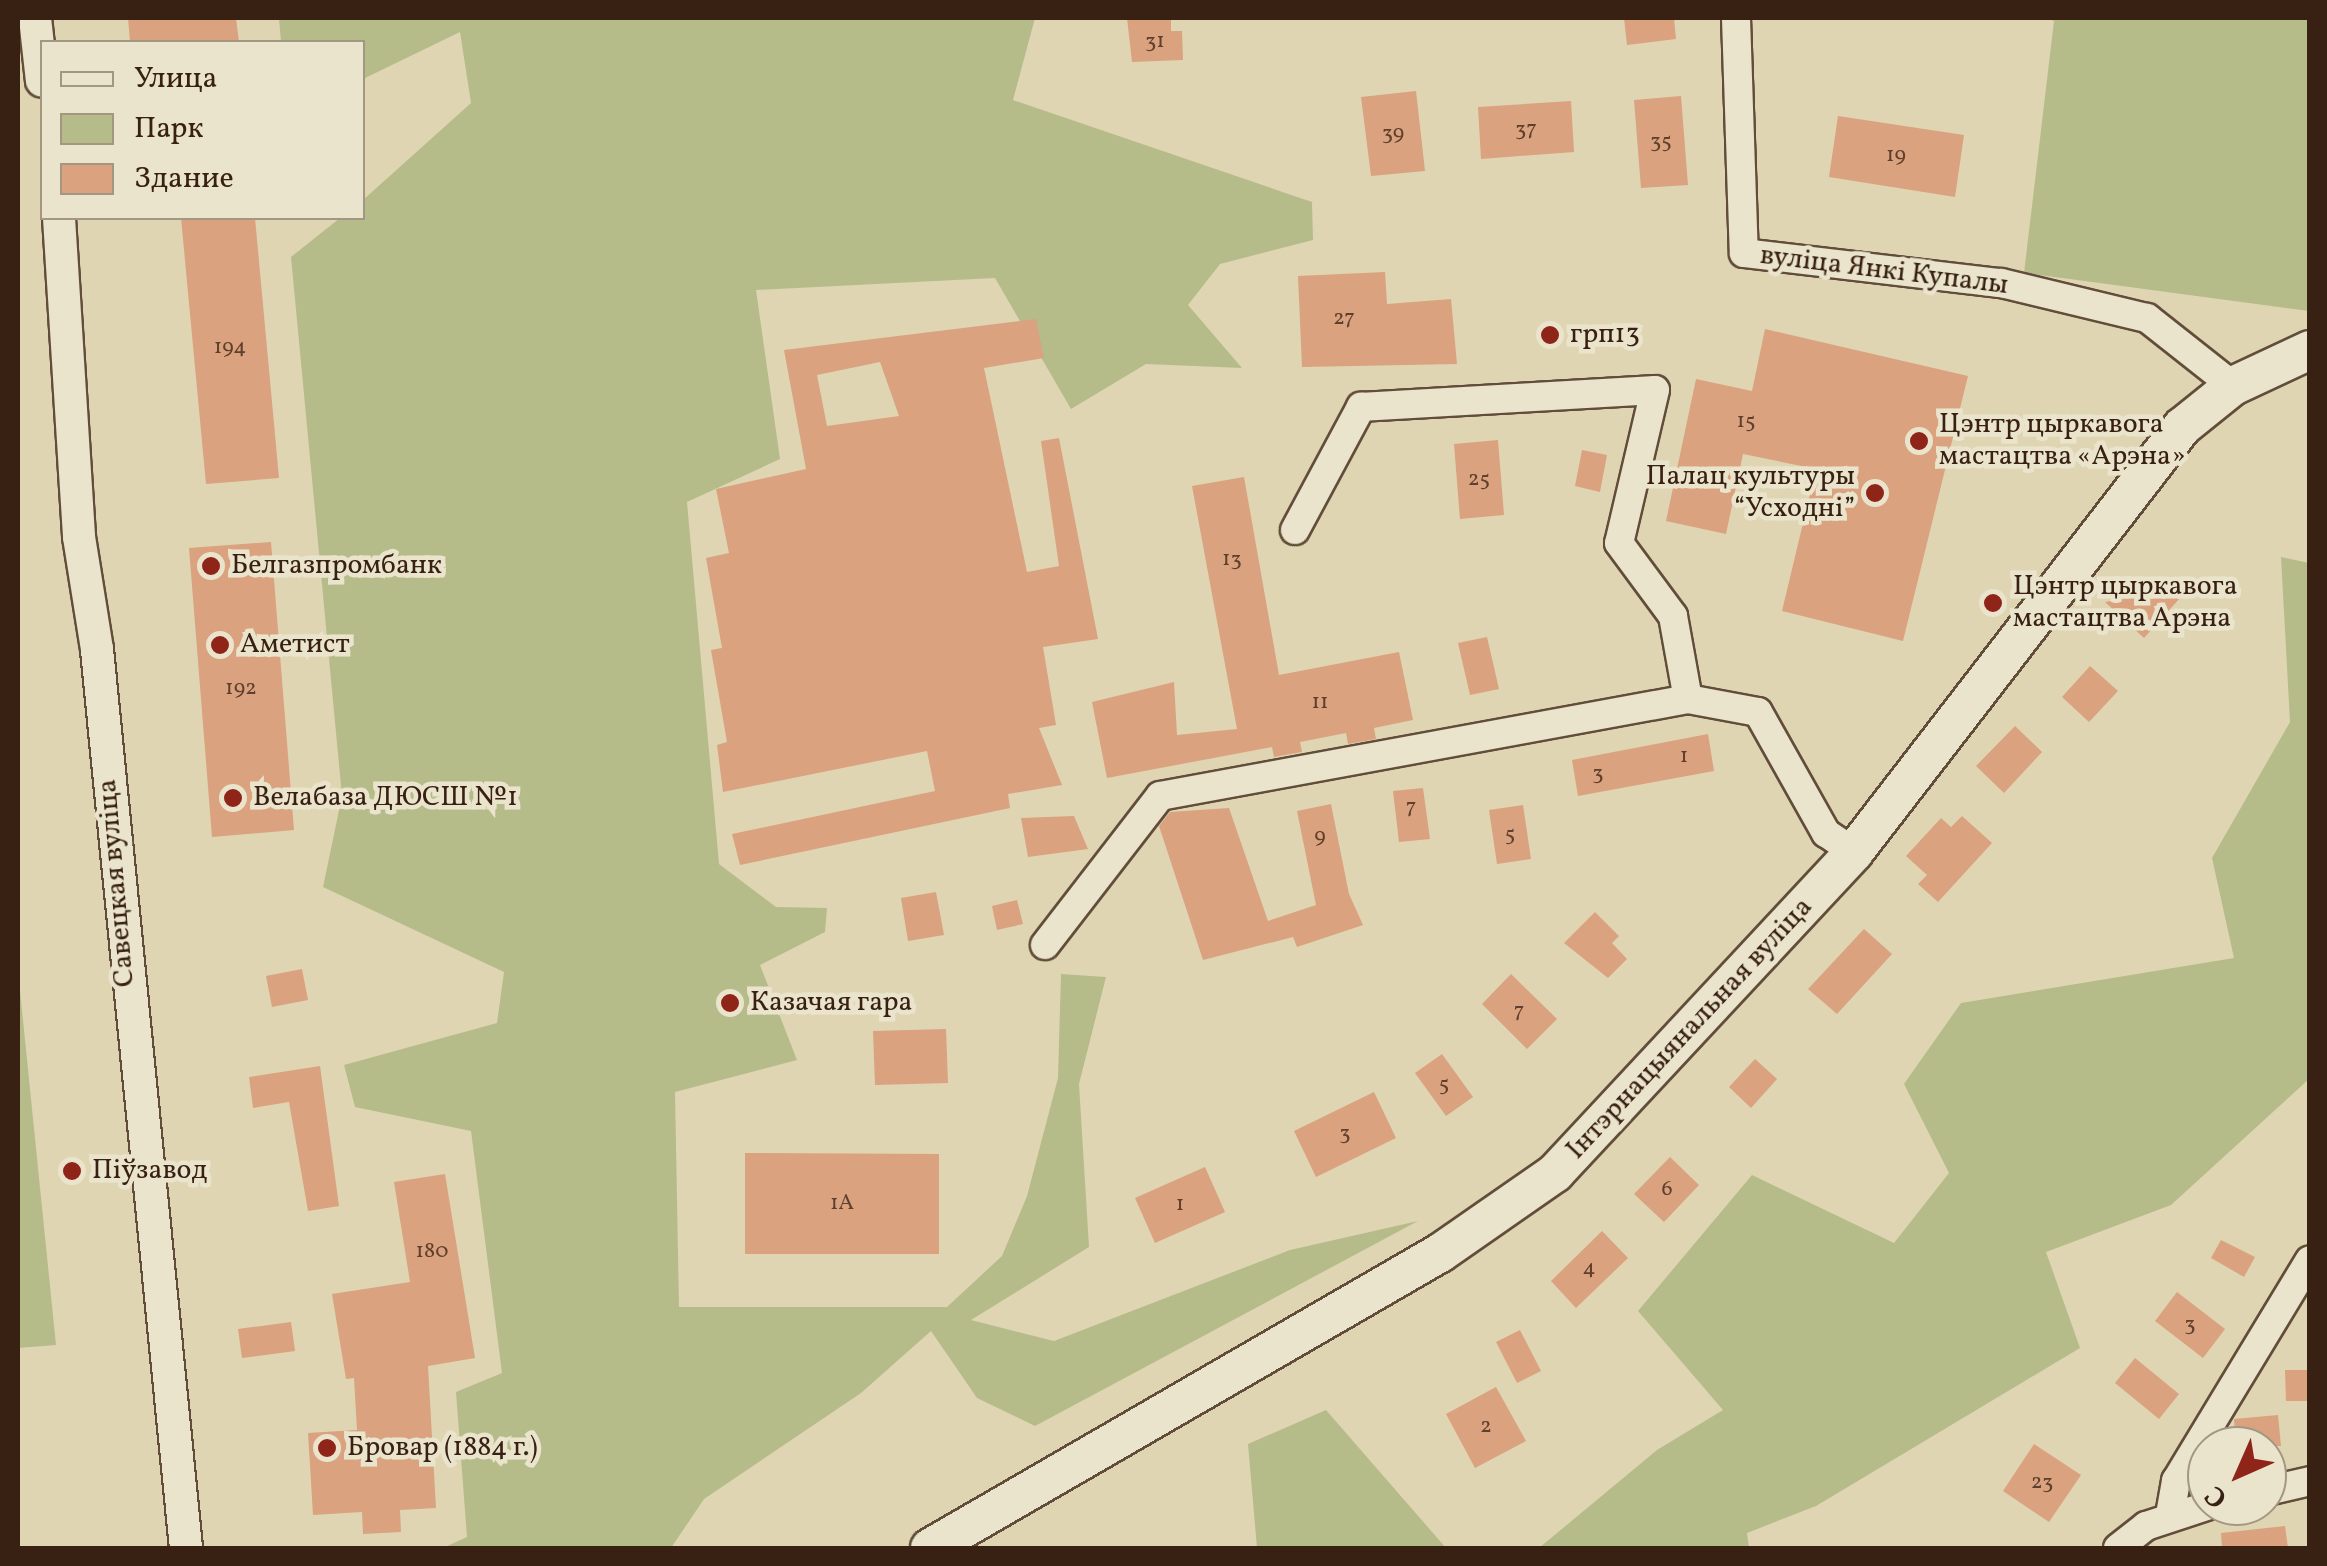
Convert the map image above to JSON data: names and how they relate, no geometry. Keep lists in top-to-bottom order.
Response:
{
  "streets": {
    "main road": ["Інтэрнацыянальная вуліца"],
    "street": ["вуліца Янкі Купалы", "Савецкая вуліца"]
  },
  "crossings": [
    ["вуліца Янкі Купалы", "Інтэрнацыянальная вуліца"]
  ],
  "places": [
    "грп13",
    "Цэнтр цыркавога мастацтва «Арэна»",
    "Палац культуры “Усходні”",
    "Белгазпромбанк",
    "Цэнтр цыркавога мастацтва Арэна",
    "Аметист",
    "Велабаза ДЮСШ №1",
    "Казачая гара",
    "Піўзавод",
    "Бровар (1884 г.)"
  ],
  "house_numbers": [
    "31",
    "37",
    "39",
    "35",
    "19",
    "27",
    "194",
    "15",
    "25",
    "13",
    "192",
    "11",
    "1",
    "3",
    "7",
    "5",
    "9",
    "7",
    "5",
    "3",
    "6",
    "1А",
    "1",
    "180",
    "4",
    "3",
    "2",
    "23"
  ],
  "legend": ["Улица", "Парк", "Здание"],
  "north": "bottom left"
}
